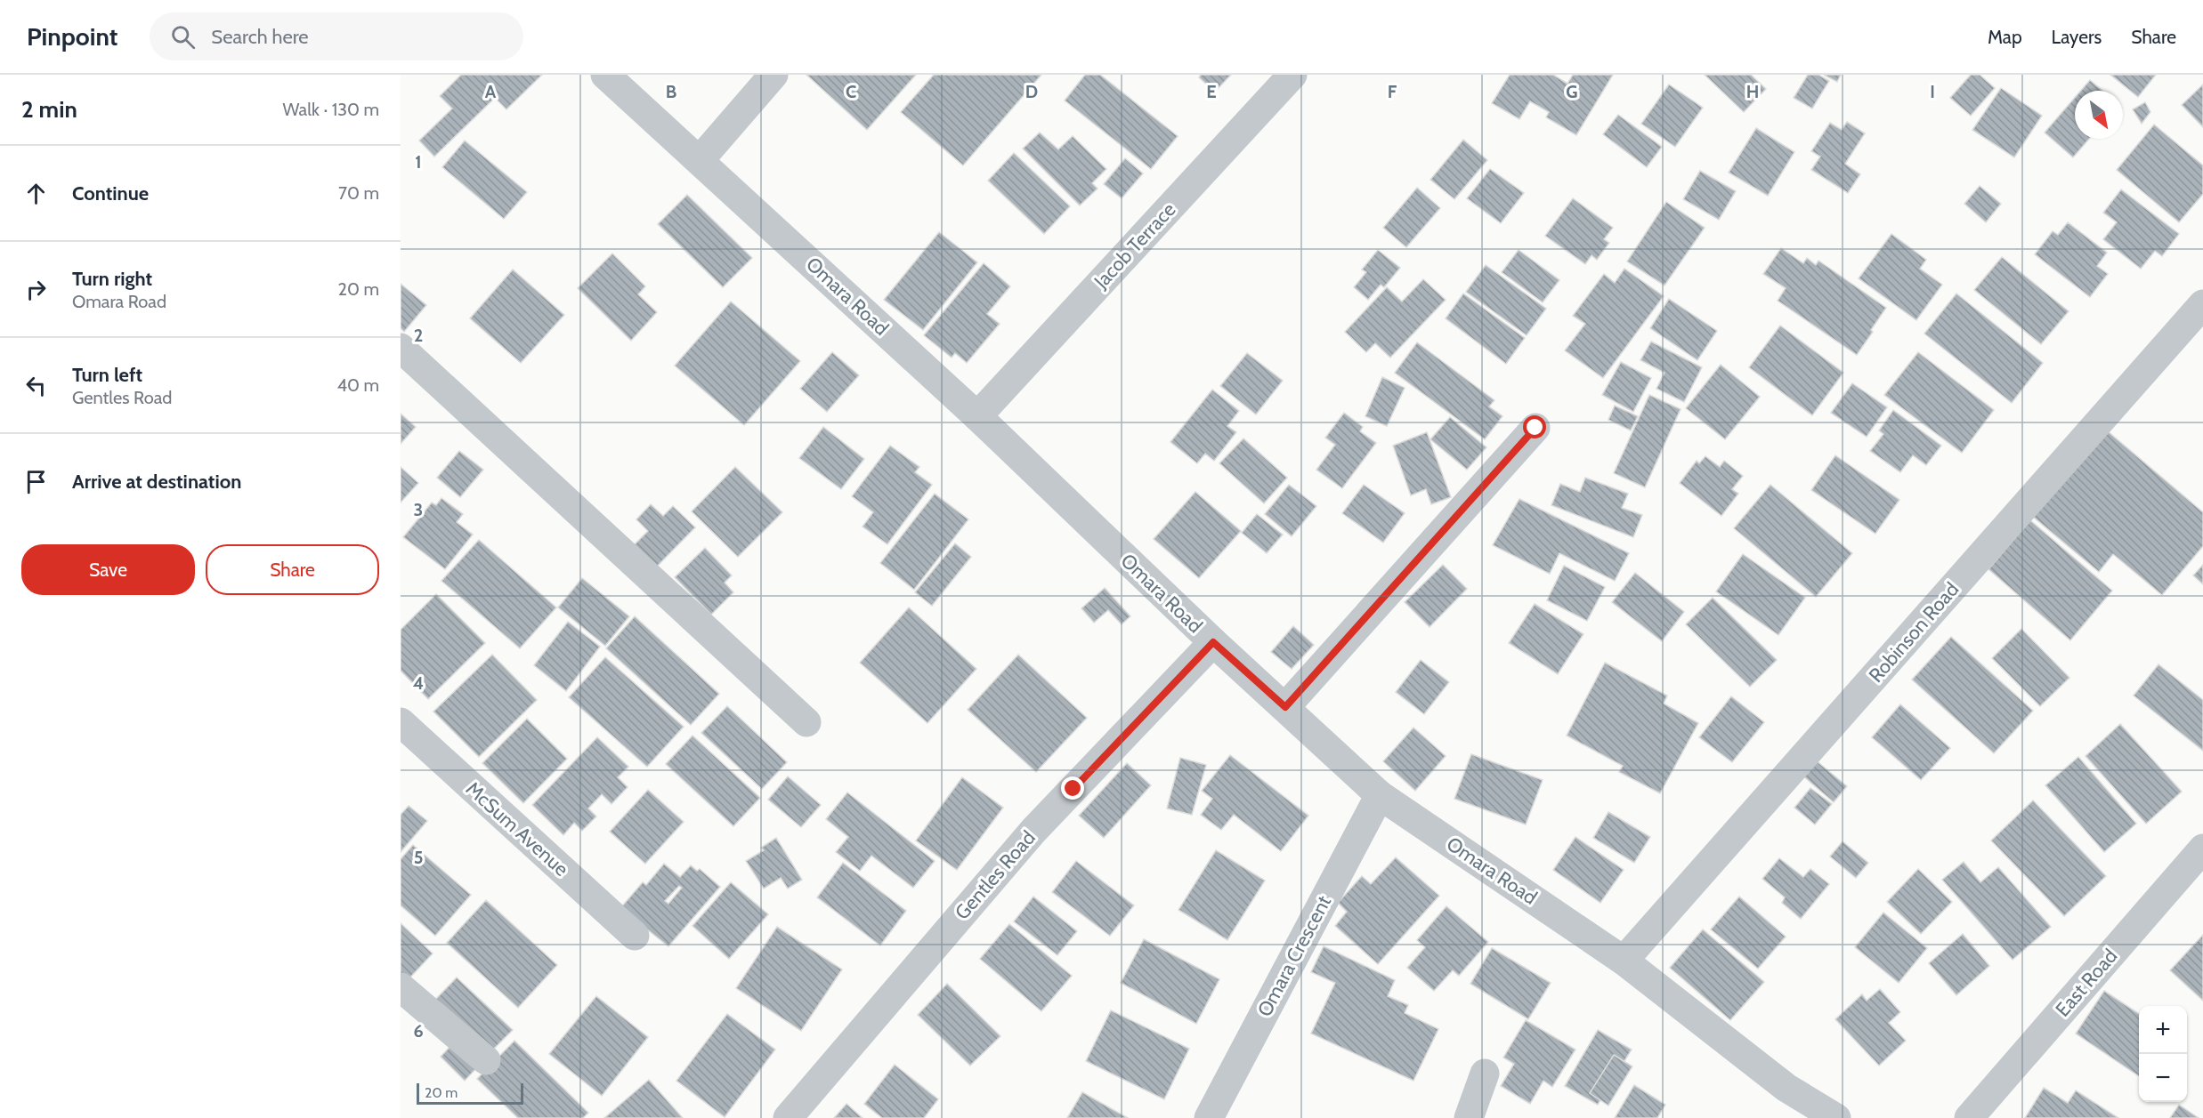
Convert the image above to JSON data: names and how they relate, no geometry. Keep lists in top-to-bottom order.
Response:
{
  "streets": {
    "street": [
      "Jacob Terrace",
      "Omara Road",
      "Robinson Road",
      "McSum Avenue",
      "Gentles Road",
      "Omara Crescent",
      "East Road"
    ]
  },
  "crossings": [
    ["Jacob Terrace", "Omara Road"],
    ["Omara Road", "Robinson Road"],
    ["Omara Road", "Gentles Road"],
    ["Omara Road", "Omara Crescent"]
  ],
  "scale_bar": "20 m",
  "north": "bottom right",
  "page": {
    "header": "Pinpoint",
    "search": "Search here",
    "nav": ["Map", "Layers", "Share"],
    "heading": ["2 min", "Walk · 130 m"],
    "list": [
      ["Continue", "70 m"],
      ["Turn right", "Omara Road", "20 m"],
      ["Turn left", "Gentles Road", "40 m"],
      "Arrive at destination"
    ],
    "buttons": ["Save", "Share"],
    "map_buttons": ["+", "−"],
    "scale": "20 m"
  },
  "grid": {
    "columns": [
      "A",
      "B",
      "C",
      "D",
      "E",
      "F",
      "G",
      "H",
      "I"
    ],
    "rows": [
      "1",
      "2",
      "3",
      "4",
      "5",
      "6"
    ]
  }
}
